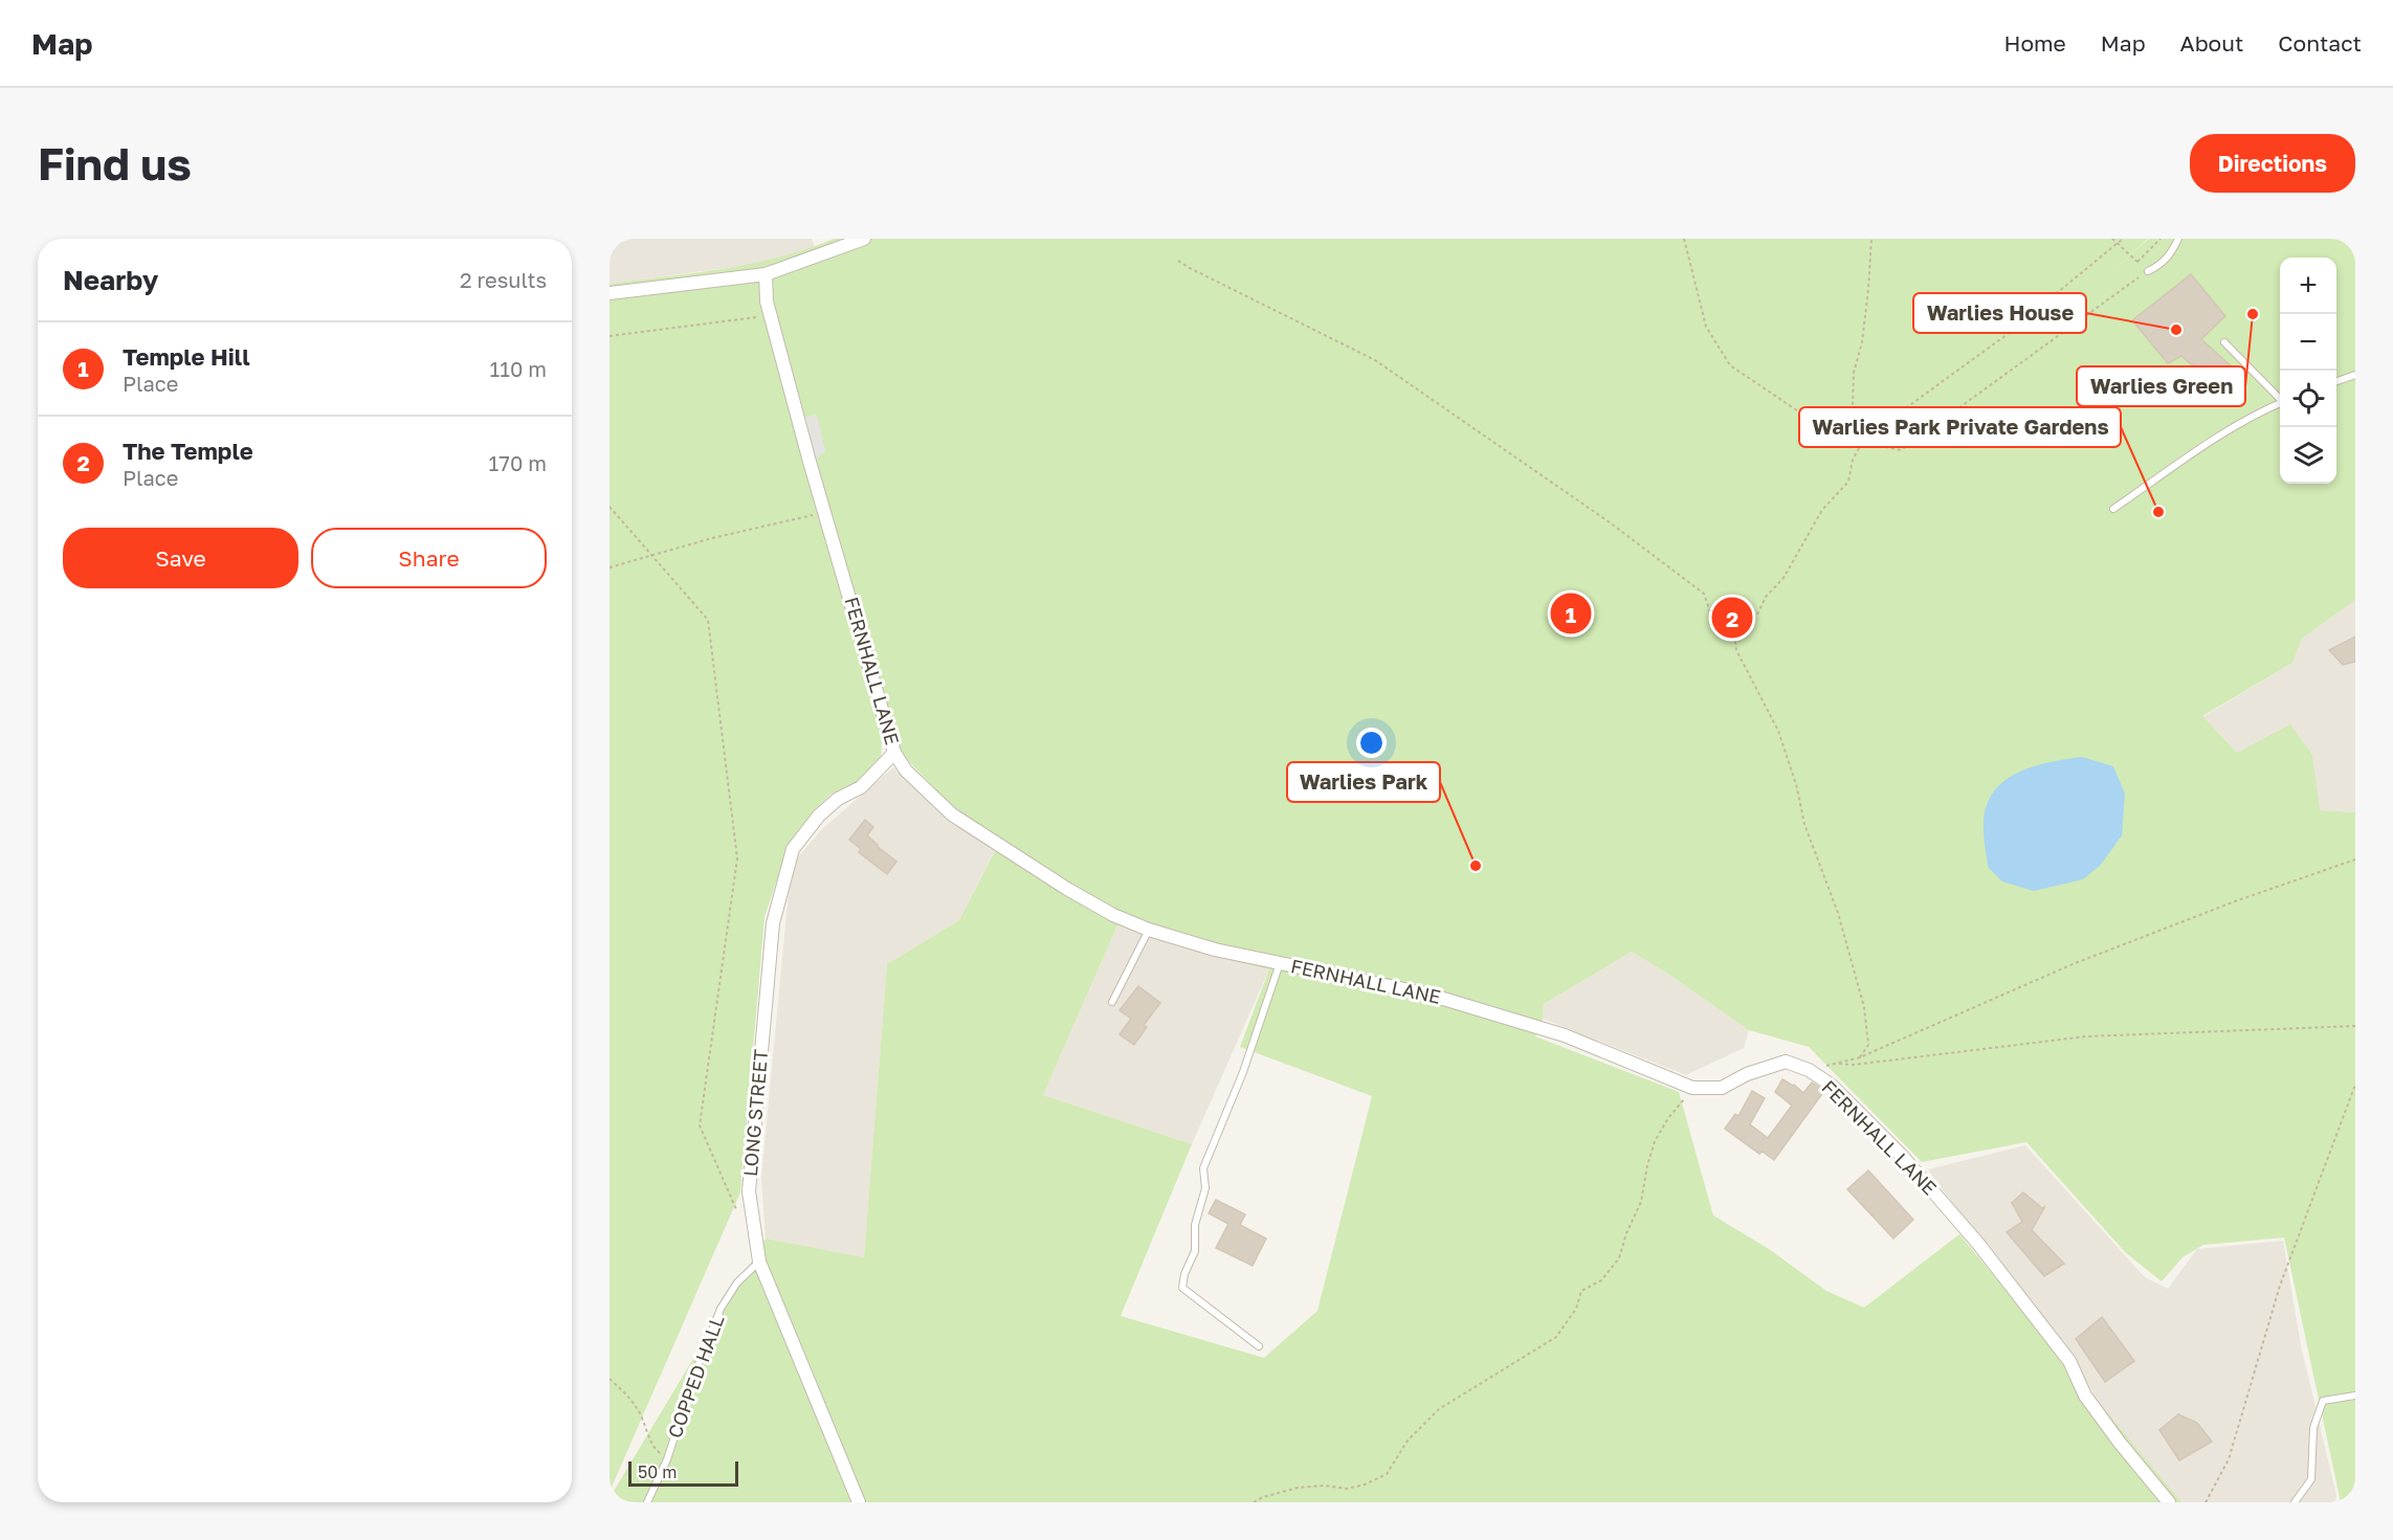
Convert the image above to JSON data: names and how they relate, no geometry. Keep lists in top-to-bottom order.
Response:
{
  "streets": {
    "street": ["FERNHALL LANE", "LONG STREET"],
    "lane": ["COPPED HALL"]
  },
  "crossings": [
    ["FERNHALL LANE", "LONG STREET"],
    ["LONG STREET", "COPPED HALL"]
  ],
  "places": [
    "Warlies Green",
    "Warlies House",
    "Warlies Park Private Gardens",
    "Warlies Park"
  ],
  "scale_bar": "50 m",
  "page": {
    "header": "Map",
    "nav": [
      "Home",
      "Map",
      "About",
      "Contact"
    ],
    "buttons": [
      "Directions",
      ["Save", "Share"]
    ],
    "title": "Find us",
    "heading": ["Nearby", "2 results"],
    "map_buttons": ["+", "−"],
    "list": [
      {
        "mark": "1",
        "name": "Temple Hill",
        "note": "Place",
        "value": "110 m"
      },
      {
        "mark": "2",
        "name": "The Temple",
        "note": "Place",
        "value": "170 m"
      }
    ],
    "pins": ["1", "2"],
    "scale": "50 m"
  }
}
